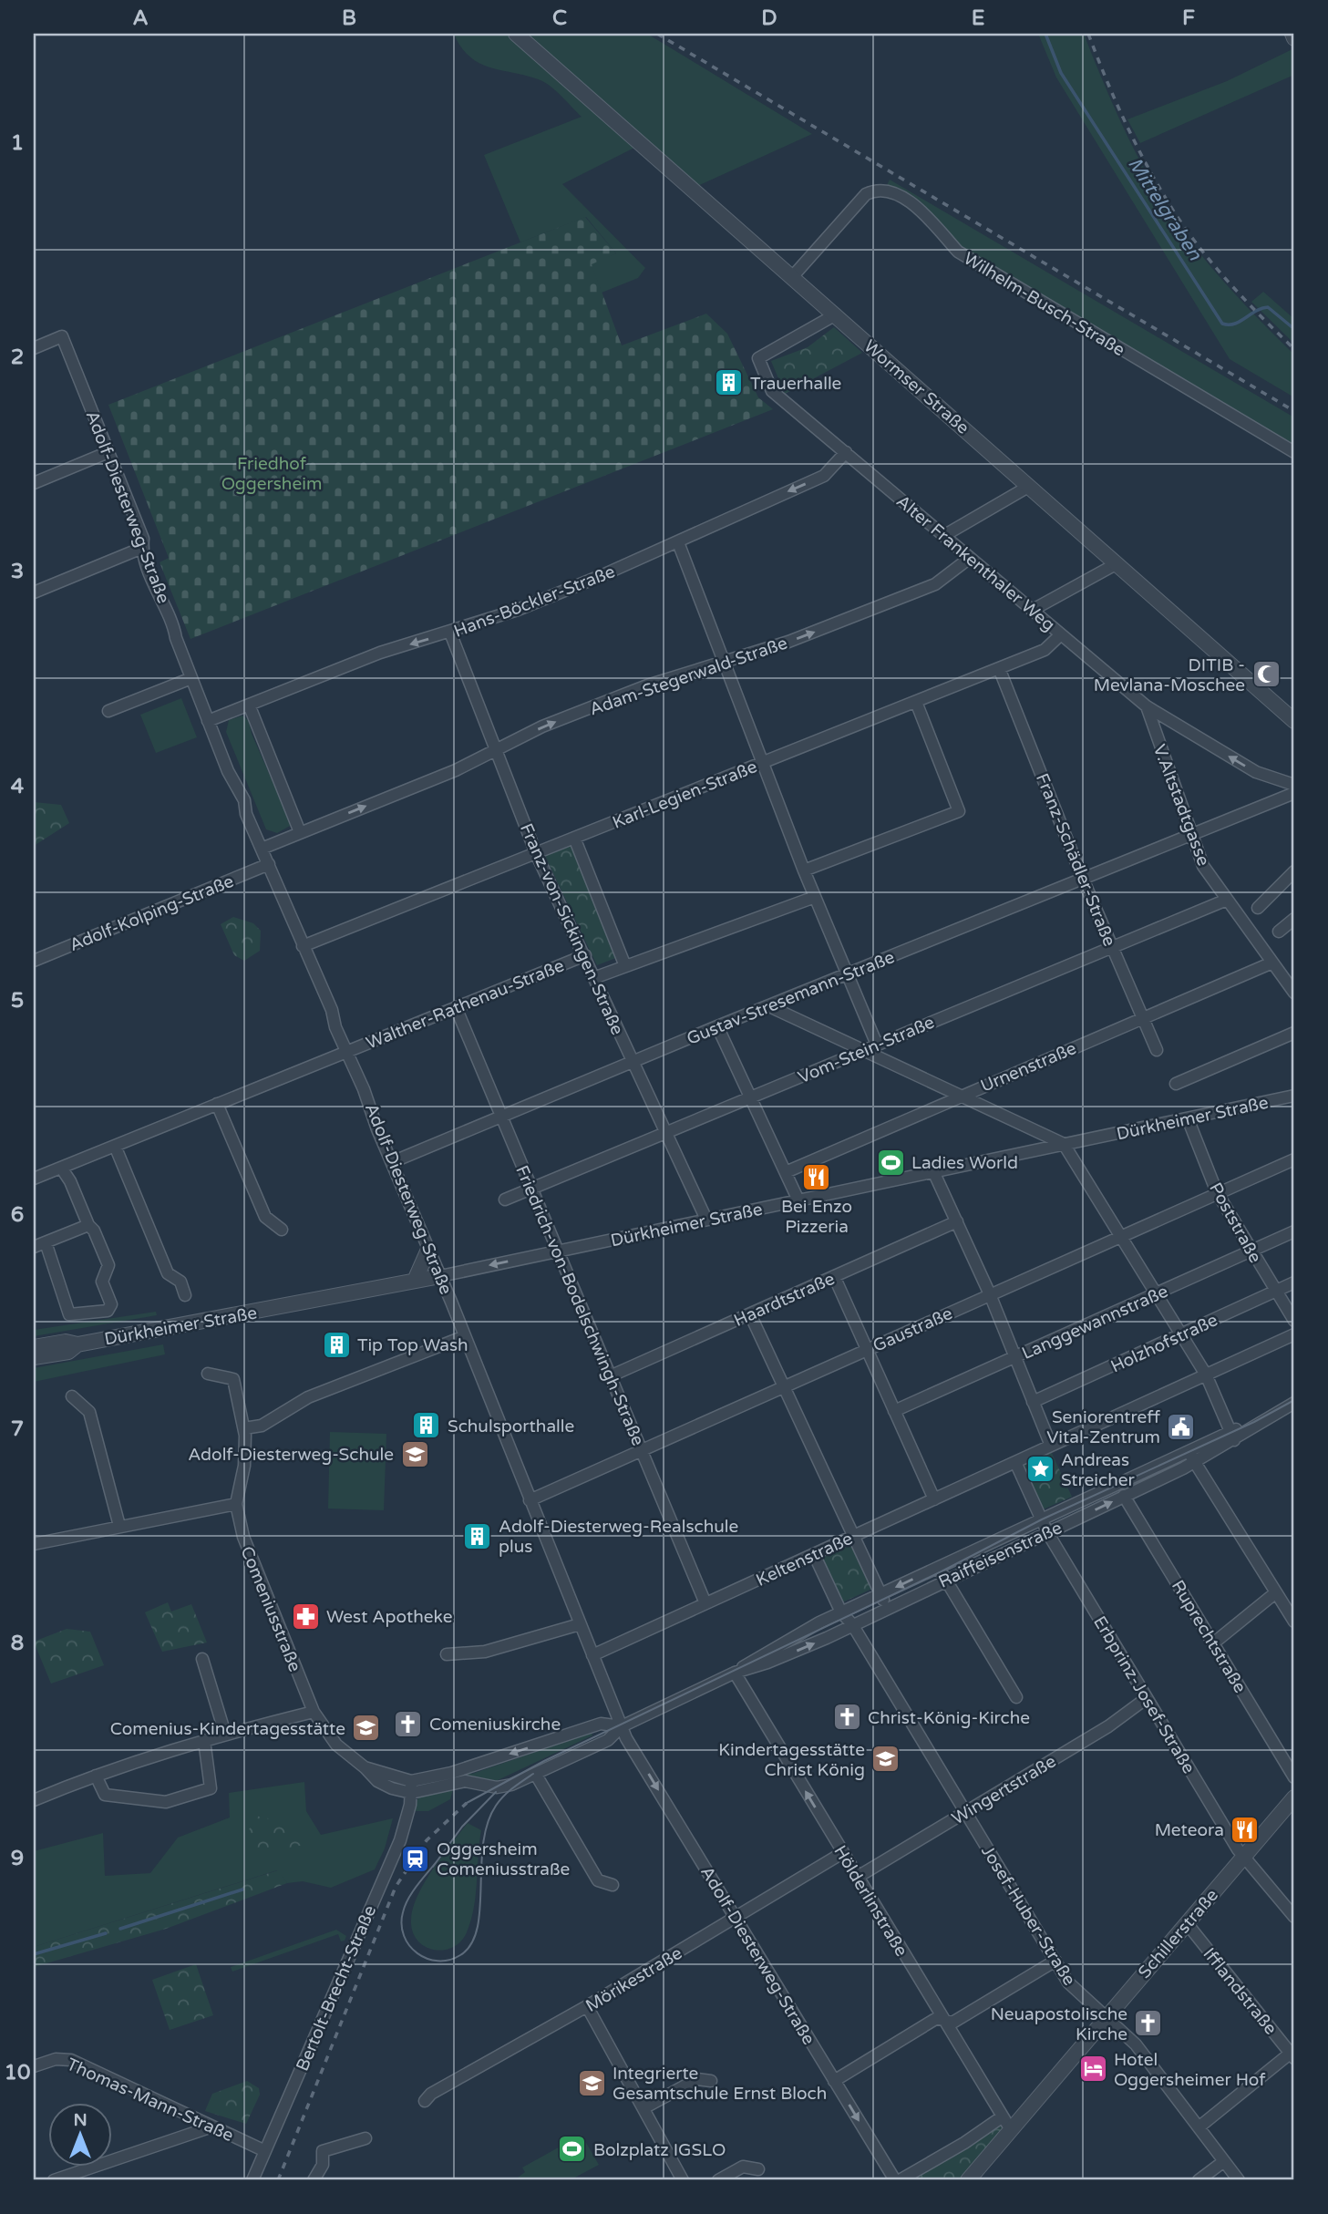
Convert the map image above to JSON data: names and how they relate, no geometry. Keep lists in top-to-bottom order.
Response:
{
  "streets": {
    "street": [
      "Wilhelm-Busch-Straße",
      "Wormser Straße",
      "Adolf-Diesterweg-Straße",
      "Alter Frankenthaler Weg",
      "Hans-Böckler-Straße",
      "Adam-Stegerwald-Straße",
      "Karl-Legien-Straße",
      "V.Altstadtgasse",
      "Franz-Schädler-Straße",
      "Adolf-Kolping-Straße",
      "Franz-von-Sickingen-Straße",
      "Gustav-Stresemann-Straße",
      "Walther-Rathenau-Straße",
      "Vom-Stein-Straße",
      "Urnenstraße",
      "Dürkheimer Straße",
      "Poststraße",
      "Haardtstraße",
      "Friedrich-von-Bodelschwingh-Straße",
      "Langgewannstraße",
      "Gaustraße",
      "Holzhofstraße",
      "Raiffeisenstraße",
      "Keltenstraße",
      "Comeniusstraße",
      "Ruprechtstraße",
      "Erbprinz-Josef-Straße",
      "Wingertstraße",
      "Hölderlinstraße",
      "Josef-Huber-Straße",
      "Schillerstraße",
      "Mörikestraße",
      "Bertolt-Brecht-Straße",
      "Ifflandstraße",
      "Thomas-Mann-Straße"
    ]
  },
  "crossings": [
    ["Wilhelm-Busch-Straße", "Wormser Straße"],
    ["Wormser Straße", "Alter Frankenthaler Weg"],
    ["Adolf-Diesterweg-Straße", "Hans-Böckler-Straße"],
    ["Adolf-Diesterweg-Straße", "Adam-Stegerwald-Straße"],
    ["Adolf-Diesterweg-Straße", "Karl-Legien-Straße"],
    ["Adolf-Diesterweg-Straße", "Adolf-Kolping-Straße"],
    ["Adolf-Diesterweg-Straße", "Gustav-Stresemann-Straße"],
    ["Adolf-Diesterweg-Straße", "Walther-Rathenau-Straße"],
    ["Adolf-Diesterweg-Straße", "Dürkheimer Straße"],
    ["Adolf-Diesterweg-Straße", "Gaustraße"],
    ["Adolf-Diesterweg-Straße", "Raiffeisenstraße"],
    ["Adolf-Diesterweg-Straße", "Keltenstraße"],
    ["Adolf-Diesterweg-Straße", "Mörikestraße"],
    ["Alter Frankenthaler Weg", "Hans-Böckler-Straße"],
    ["Alter Frankenthaler Weg", "Adam-Stegerwald-Straße"],
    ["Alter Frankenthaler Weg", "Karl-Legien-Straße"],
    ["Alter Frankenthaler Weg", "V.Altstadtgasse"],
    ["Hans-Böckler-Straße", "Franz-von-Sickingen-Straße"],
    ["Adam-Stegerwald-Straße", "Franz-von-Sickingen-Straße"],
    ["Karl-Legien-Straße", "Franz-Schädler-Straße"],
    ["Karl-Legien-Straße", "Franz-von-Sickingen-Straße"],
    ["V.Altstadtgasse", "Gustav-Stresemann-Straße"],
    ["V.Altstadtgasse", "Vom-Stein-Straße"],
    ["V.Altstadtgasse", "Urnenstraße"],
    ["Franz-Schädler-Straße", "Gustav-Stresemann-Straße"],
    ["Franz-Schädler-Straße", "Vom-Stein-Straße"],
    ["Franz-Schädler-Straße", "Urnenstraße"],
    ["Franz-von-Sickingen-Straße", "Gustav-Stresemann-Straße"],
    ["Franz-von-Sickingen-Straße", "Walther-Rathenau-Straße"],
    ["Franz-von-Sickingen-Straße", "Vom-Stein-Straße"],
    ["Franz-von-Sickingen-Straße", "Dürkheimer Straße"],
    ["Gustav-Stresemann-Straße", "Friedrich-von-Bodelschwingh-Straße"],
    ["Walther-Rathenau-Straße", "Friedrich-von-Bodelschwingh-Straße"],
    ["Vom-Stein-Straße", "Friedrich-von-Bodelschwingh-Straße"],
    ["Dürkheimer Straße", "Poststraße"],
    ["Dürkheimer Straße", "Friedrich-von-Bodelschwingh-Straße"],
    ["Poststraße", "Langgewannstraße"],
    ["Poststraße", "Gaustraße"],
    ["Poststraße", "Holzhofstraße"],
    ["Haardtstraße", "Friedrich-von-Bodelschwingh-Straße"],
    ["Friedrich-von-Bodelschwingh-Straße", "Gaustraße"],
    ["Friedrich-von-Bodelschwingh-Straße", "Keltenstraße"],
    ["Raiffeisenstraße", "Comeniusstraße"],
    ["Raiffeisenstraße", "Ruprechtstraße"],
    ["Raiffeisenstraße", "Erbprinz-Josef-Straße"],
    ["Raiffeisenstraße", "Hölderlinstraße"],
    ["Raiffeisenstraße", "Josef-Huber-Straße"],
    ["Raiffeisenstraße", "Bertolt-Brecht-Straße"],
    ["Keltenstraße", "Josef-Huber-Straße"],
    ["Comeniusstraße", "Bertolt-Brecht-Straße"],
    ["Erbprinz-Josef-Straße", "Wingertstraße"],
    ["Erbprinz-Josef-Straße", "Schillerstraße"],
    ["Wingertstraße", "Hölderlinstraße"],
    ["Wingertstraße", "Josef-Huber-Straße"],
    ["Hölderlinstraße", "Schillerstraße"],
    ["Hölderlinstraße", "Mörikestraße"],
    ["Josef-Huber-Straße", "Schillerstraße"],
    ["Schillerstraße", "Ifflandstraße"],
    ["Bertolt-Brecht-Straße", "Thomas-Mann-Straße"]
  ],
  "one_way": ["Hans-Böckler-Straße", "Adam-Stegerwald-Straße", "Hölderlinstraße"],
  "water": ["Mittelgraben"],
  "parks": ["Friedhof Oggersheim"],
  "places": {
    "building": [
      "Trauerhalle",
      "Tip Top Wash",
      "Schulsporthalle",
      "Adolf-Diesterweg-Realschule plus"
    ],
    "mosque": ["DITIB - Mevlana-Moschee"],
    "sports": ["Ladies World", "Bolzplatz IGSLO"],
    "restaurant": ["Bei Enzo Pizzeria", "Meteora"],
    "public building": ["Seniorentreff Vital-Zentrum"],
    "school or university": [
      "Adolf-Diesterweg-Schule",
      "Comenius-Kindertagesstätte",
      "Kindertagesstätte Christ König",
      "Integrierte Gesamtschule Ernst Bloch"
    ],
    "place": ["Andreas Streicher"],
    "pharmacy": ["West Apotheke"],
    "church": ["Christ-König-Kirche", "Comeniuskirche", "Neuapostolische Kirche"],
    "station": ["Oggersheim Comeniusstraße"],
    "hotel": ["Hotel Oggersheimer Hof"]
  },
  "north": "top",
  "grid": {
    "columns": [
      "A",
      "B",
      "C",
      "D",
      "E",
      "F"
    ],
    "rows": [
      "1",
      "2",
      "3",
      "4",
      "5",
      "6",
      "7",
      "8",
      "9",
      "10"
    ]
  }
}
